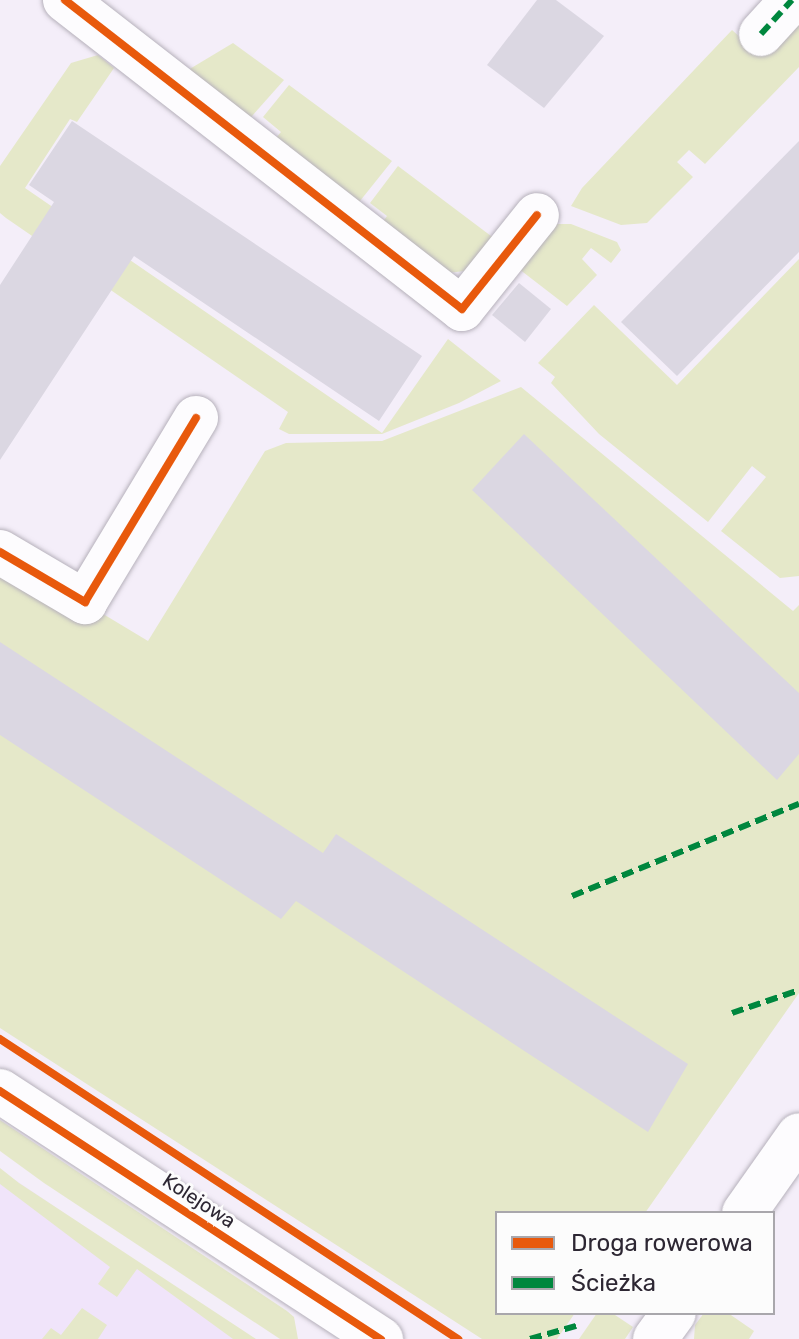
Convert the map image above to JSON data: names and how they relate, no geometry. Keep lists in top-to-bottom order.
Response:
{
  "streets": {
    "street": ["Kolejowa"]
  },
  "legend": ["Droga rowerowa", "Ścieżka"]
}
